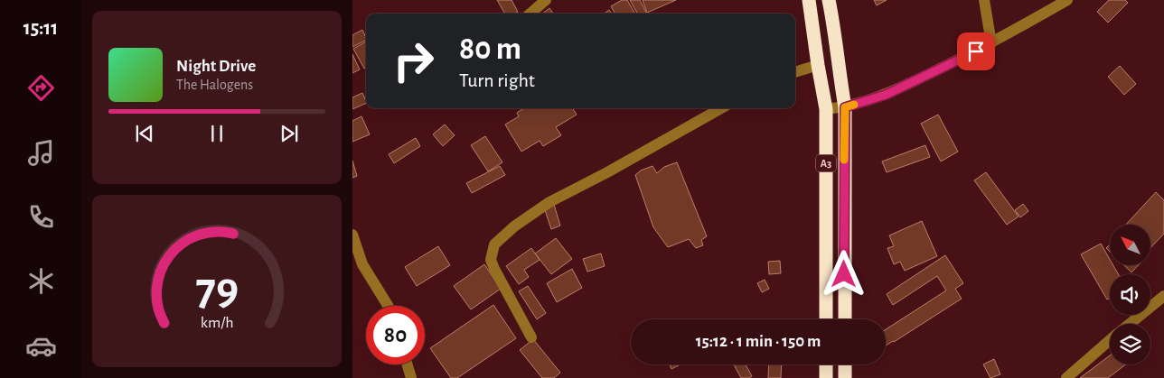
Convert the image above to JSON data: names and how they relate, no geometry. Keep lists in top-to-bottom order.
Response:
{
  "streets": {
    "highway": ["A3"]
  },
  "north": "top left",
  "page": {
    "tabs": "15:11",
    "turn": ["80 m", "Turn right"],
    "song": ["Night Drive", "The Halogens"],
    "limit": "80",
    "trip": "15:12 · 1 min · 150 m",
    "gauge": ["79", "km/h"]
  }
}
